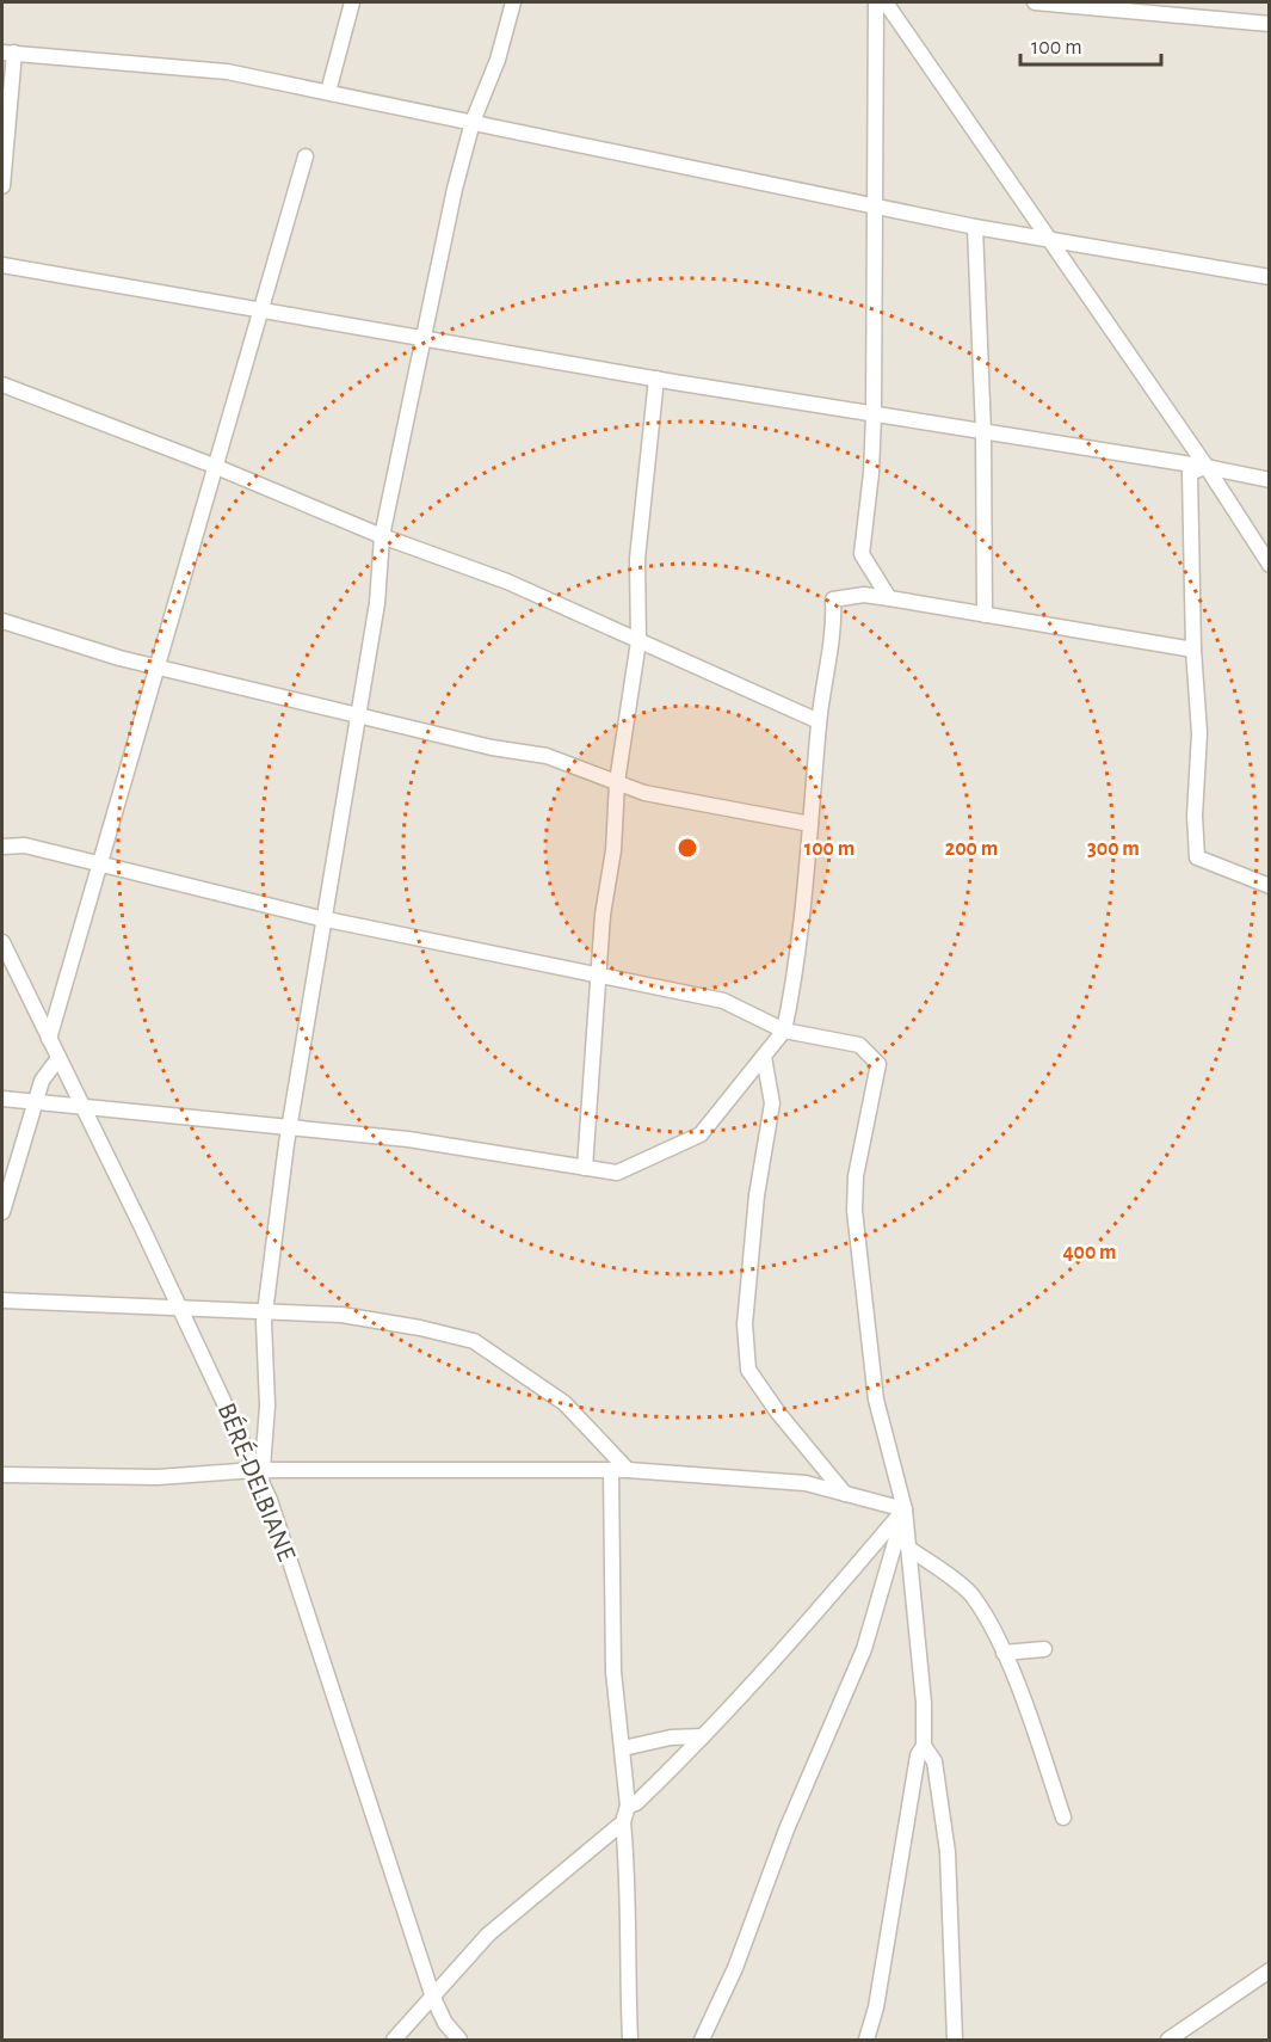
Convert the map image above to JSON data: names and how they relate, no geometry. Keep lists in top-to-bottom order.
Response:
{
  "streets": {
    "street": ["BÉRÉ-DELBIANE"]
  },
  "scale_bar": "100 m",
  "rings": [
    "100 m",
    "200 m",
    "300 m",
    "400 m"
  ]
}
